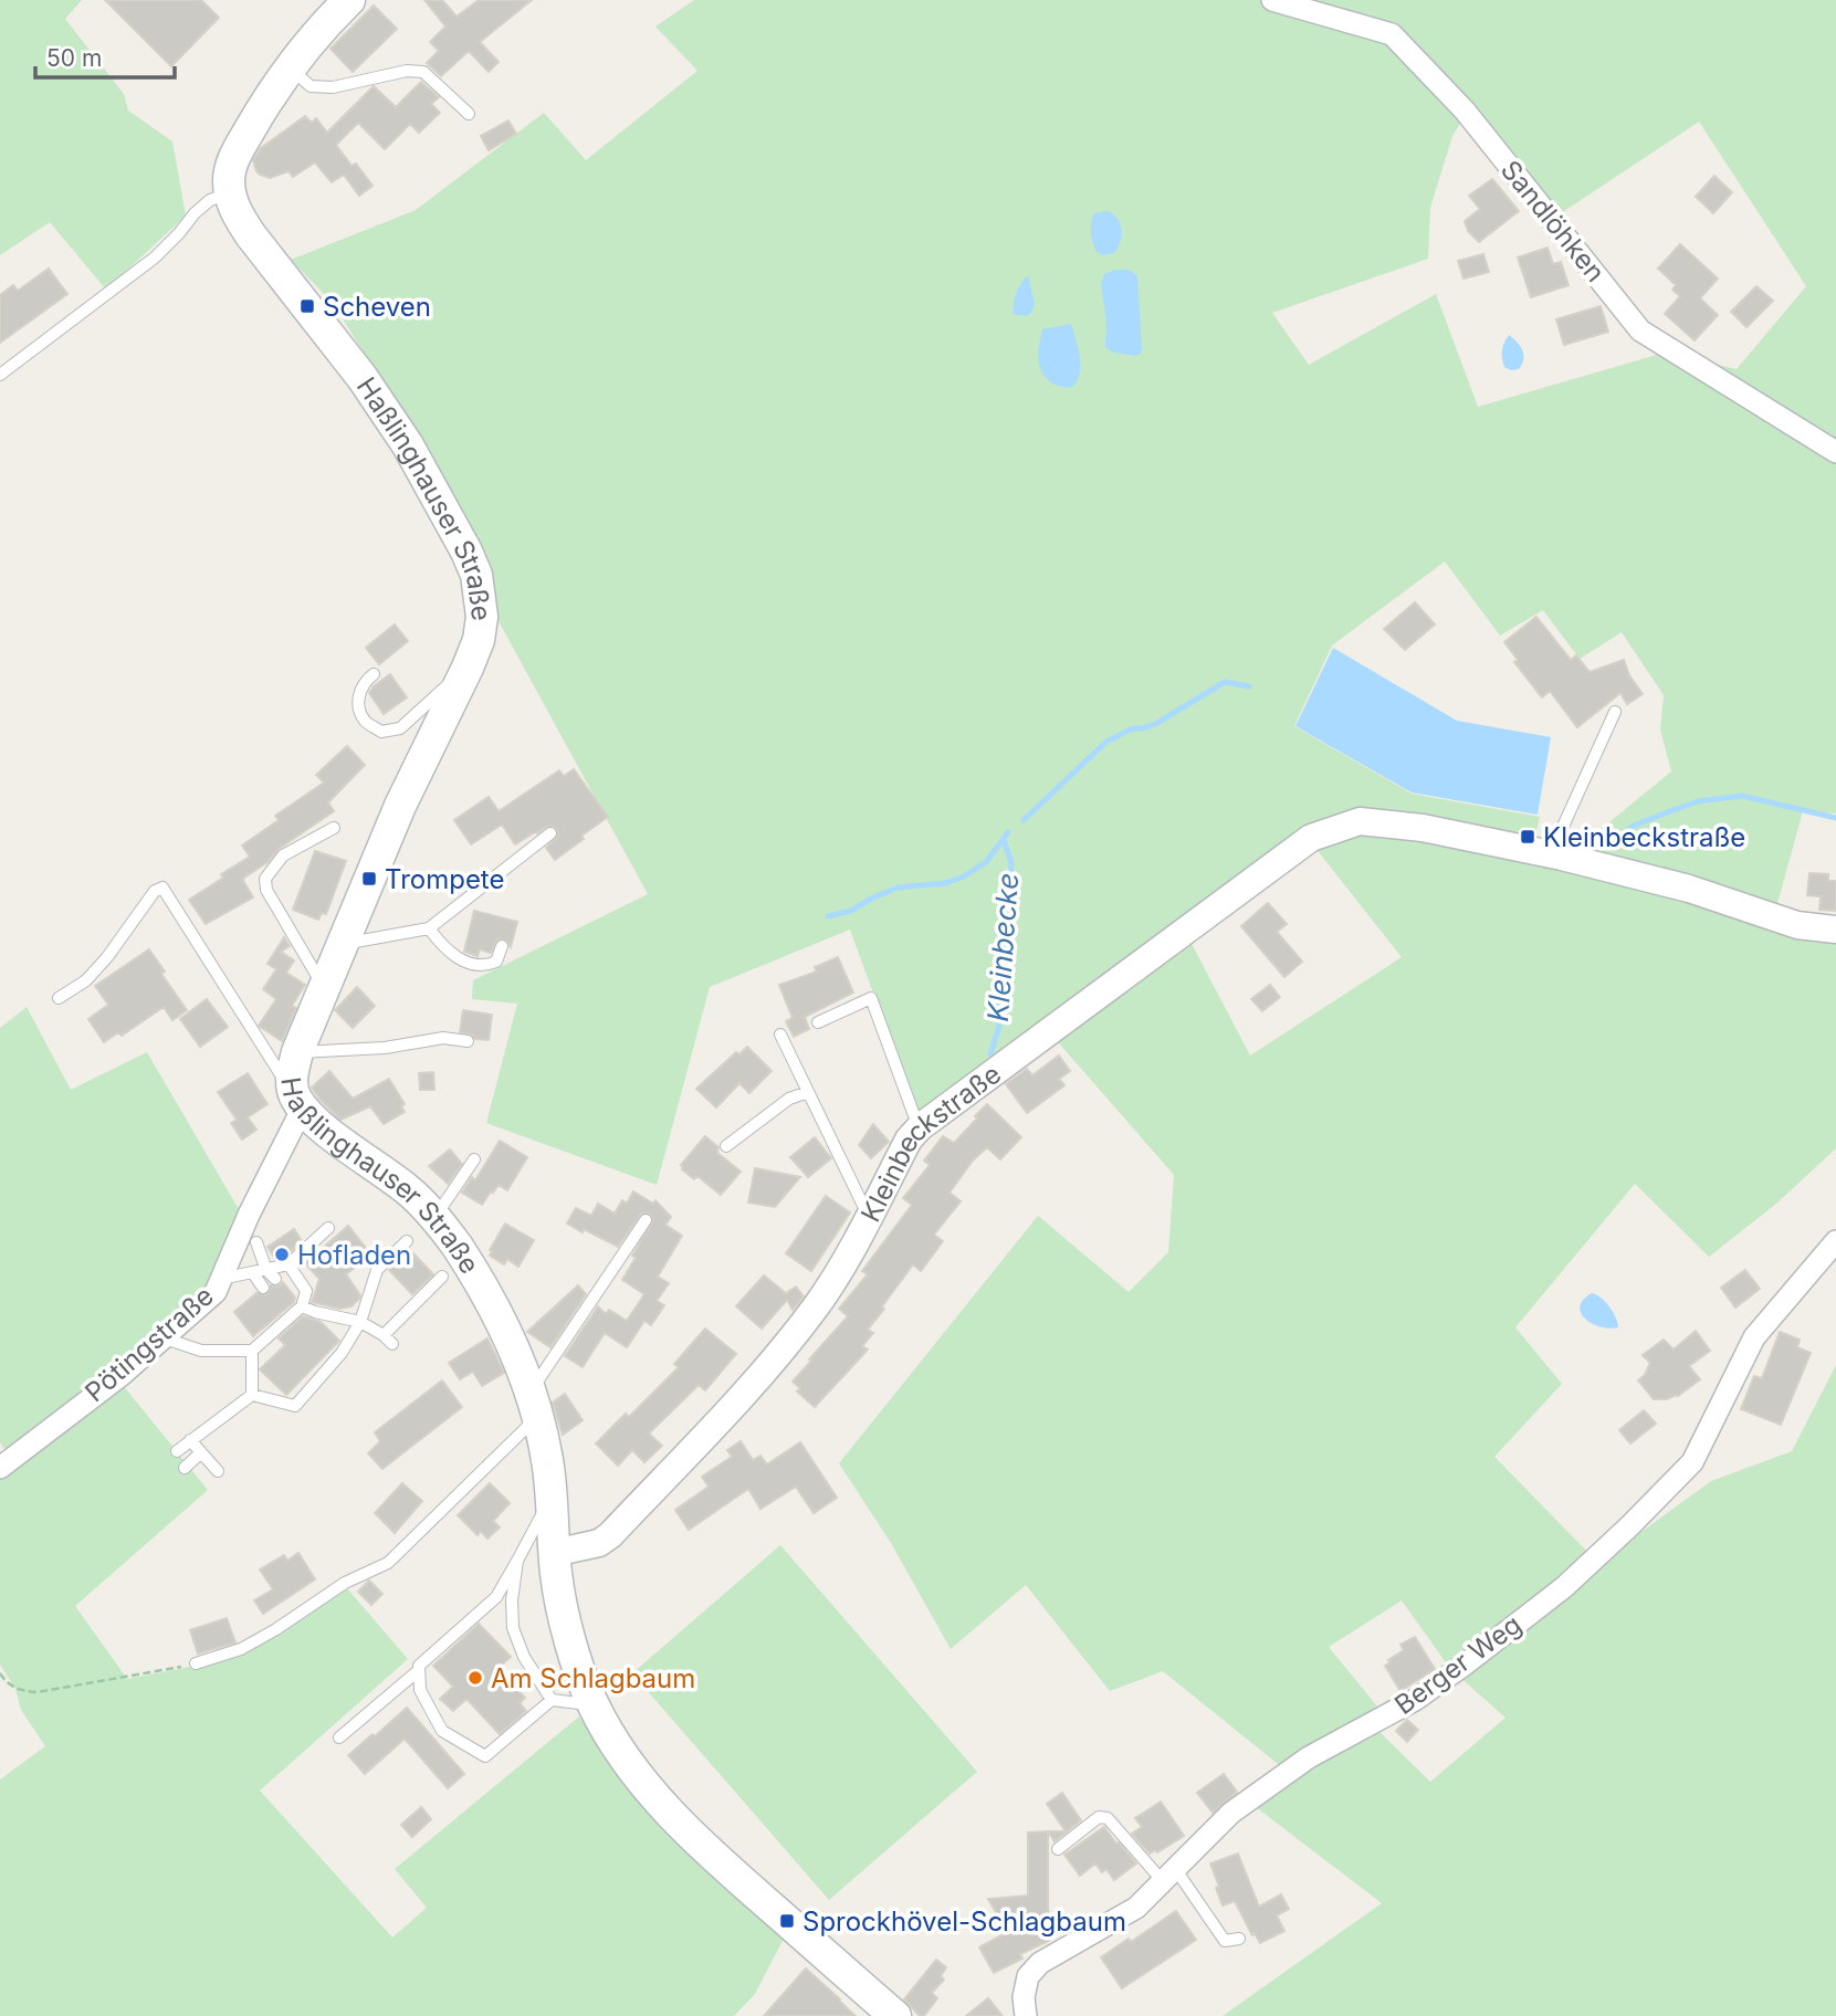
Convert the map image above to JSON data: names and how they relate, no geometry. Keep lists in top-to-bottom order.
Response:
{
  "streets": {
    "main road": ["Haßlinghauser Straße"],
    "street": [
      "Sandlöhken",
      "Kleinbeckstraße",
      "Pötingstraße",
      "Berger Weg"
    ]
  },
  "crossings": [
    ["Haßlinghauser Straße", "Kleinbeckstraße"],
    ["Haßlinghauser Straße", "Pötingstraße"]
  ],
  "water": ["Kleinbecke"],
  "places": {
    "transit": [
      "Scheven",
      "Kleinbeckstraße",
      "Trompete",
      "Sprockhövel-Schlagbaum"
    ],
    "other": ["Hofladen", "Am Schlagbaum"]
  },
  "scale_bar": "50 m"
}
